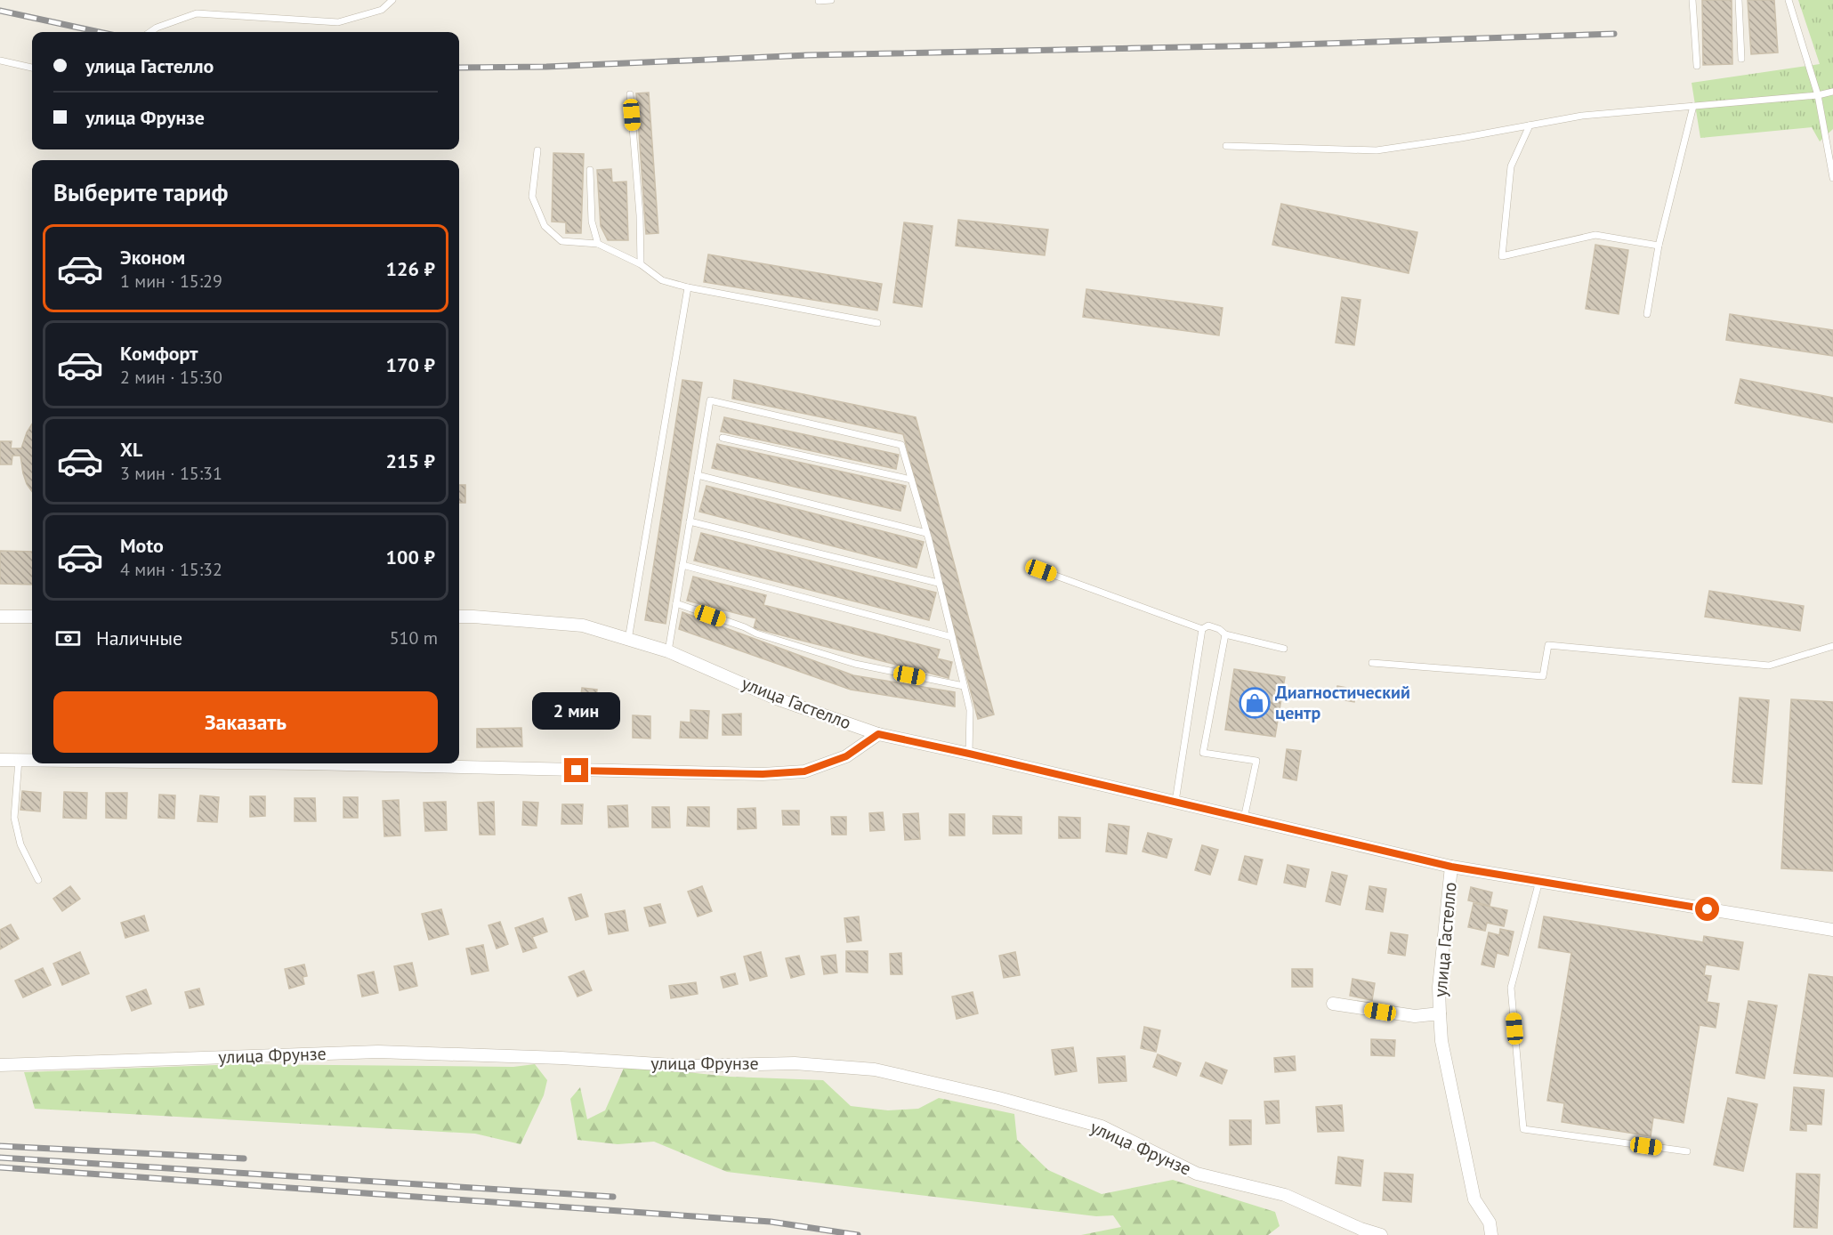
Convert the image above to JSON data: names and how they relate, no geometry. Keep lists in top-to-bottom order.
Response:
{
  "streets": {
    "street": ["улица Гастелло", "улица Фрунзе"]
  },
  "places": {
    "shop": ["Диагностический центр"]
  },
  "page": {
    "banner": ["улица Гастелло", "улица Фрунзе"],
    "heading": "Выберите тариф",
    "list": [
      {
        "name": "Эконом",
        "note": "1 мин · 15:29",
        "value": "126 ₽"
      },
      {
        "name": "Комфорт",
        "note": "2 мин · 15:30",
        "value": "170 ₽"
      },
      {
        "name": "XL",
        "note": "3 мин · 15:31",
        "value": "215 ₽"
      },
      {
        "name": "Moto",
        "note": "4 мин · 15:32",
        "value": "100 ₽"
      }
    ],
    "pay": ["Наличные", "510 m"],
    "buttons": "Заказать",
    "bubble": "2 мин"
  }
}
